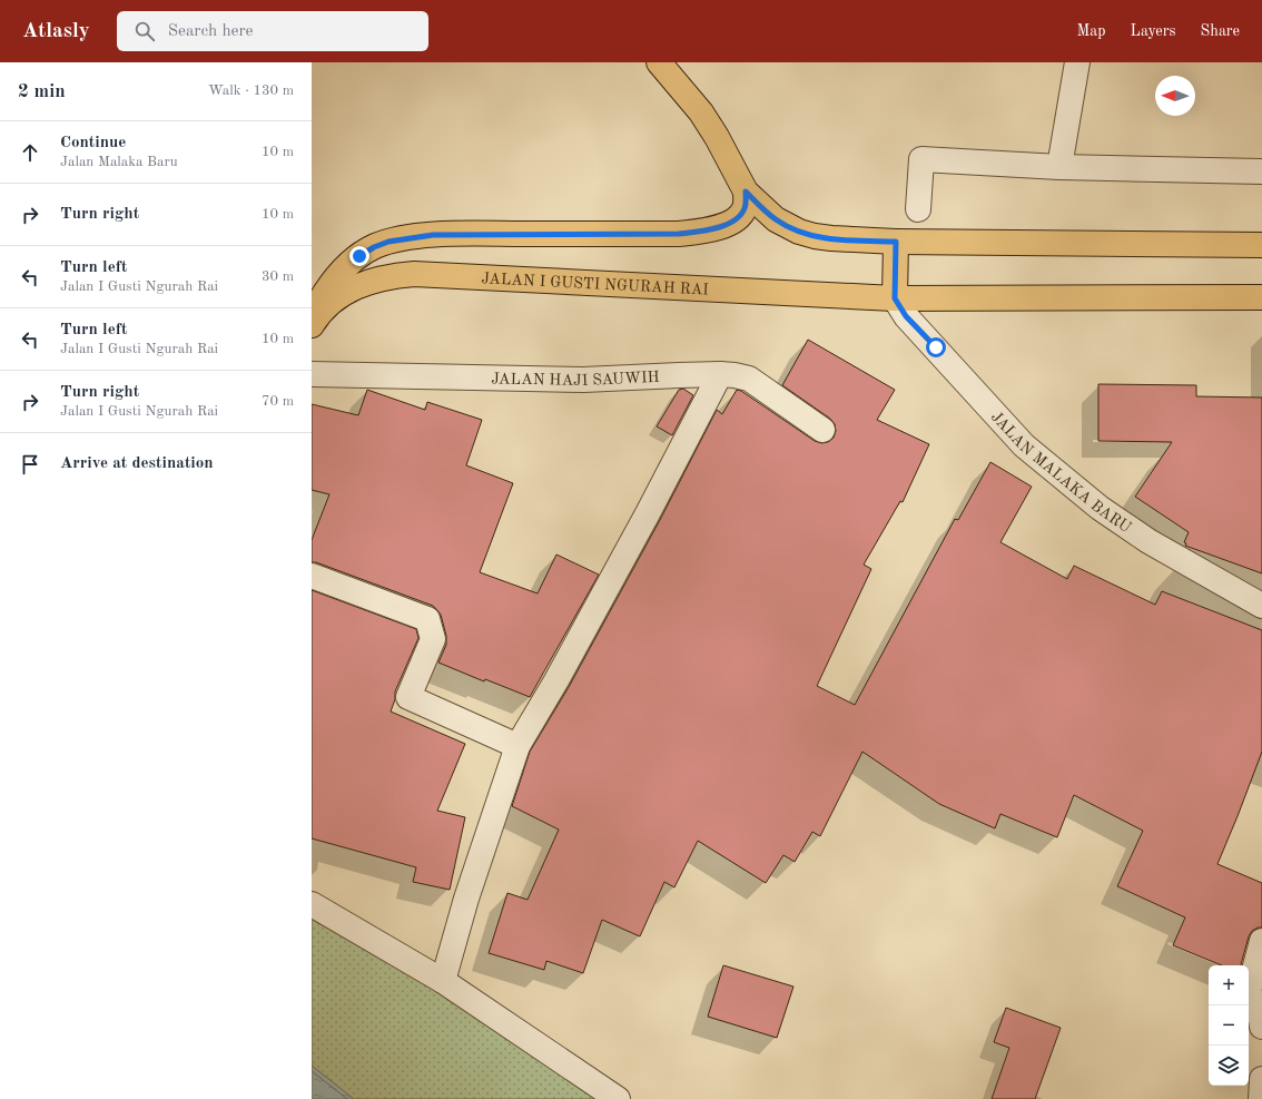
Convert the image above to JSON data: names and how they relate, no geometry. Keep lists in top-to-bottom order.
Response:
{
  "streets": {
    "main road": ["JALAN I GUSTI NGURAH RAI"],
    "street": ["JALAN HAJI SAUWIH", "JALAN MALAKA BARU"]
  },
  "crossings": [
    ["JALAN I GUSTI NGURAH RAI", "JALAN MALAKA BARU"]
  ],
  "north": "left",
  "page": {
    "header": "Atlasly",
    "search": "Search here",
    "nav": ["Map", "Layers", "Share"],
    "heading": ["2 min", "Walk · 130 m"],
    "list": [
      ["Continue", "Jalan Malaka Baru", "10 m"],
      ["Turn right", "10 m"],
      ["Turn left", "Jalan I Gusti Ngurah Rai", "30 m"],
      ["Turn left", "Jalan I Gusti Ngurah Rai", "10 m"],
      ["Turn right", "Jalan I Gusti Ngurah Rai", "70 m"],
      "Arrive at destination"
    ],
    "map_buttons": ["+", "−"]
  }
}
